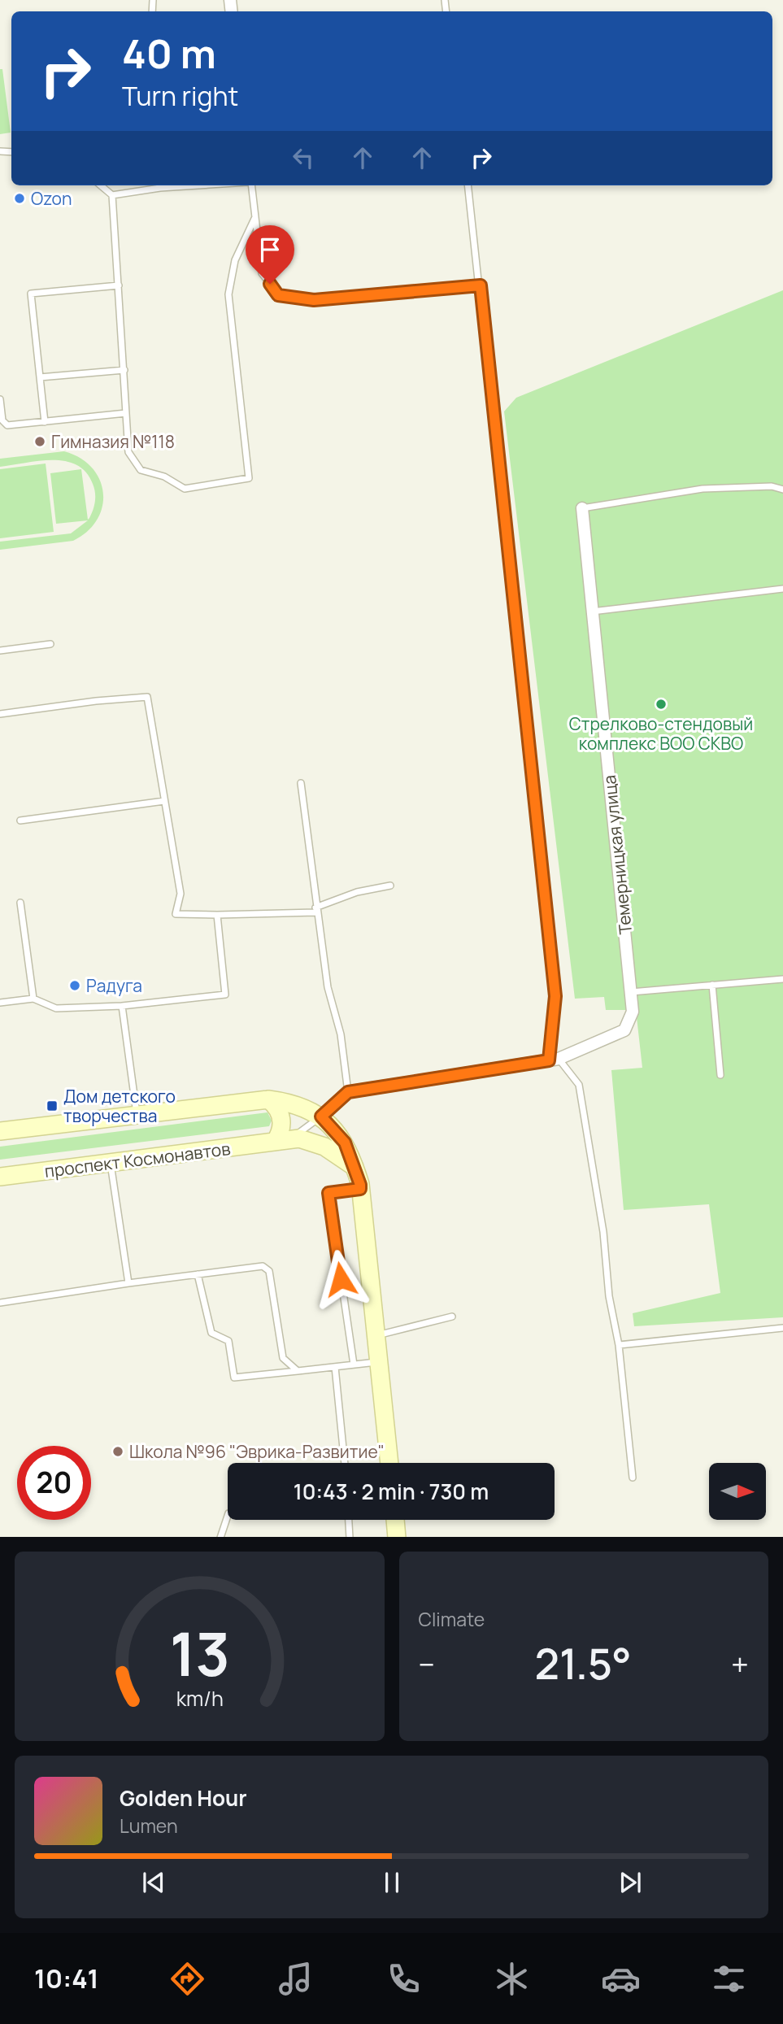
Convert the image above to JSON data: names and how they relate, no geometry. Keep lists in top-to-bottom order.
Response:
{
  "streets": {
    "main road": ["проспект Космонавтов"],
    "street": ["Темерницкая улица"]
  },
  "places": {
    "other": [
      "Ozon",
      "Гимназия №118",
      "Стрелково-стендовый комплекс ВОО СКВО",
      "Радуга",
      "Школа №96 \"Эврика-Развитие\""
    ],
    "transit": ["Дом детского творчества"]
  },
  "north": "right",
  "page": {
    "turn": ["40 m", "Turn right"],
    "limit": "20",
    "trip": "10:43 · 2 min · 730 m",
    "tile": "Climate",
    "heat": ["−", "21.5°", "+"],
    "song": ["Golden Hour", "Lumen"],
    "tabs": "10:41",
    "gauge": ["13", "km/h"]
  }
}
